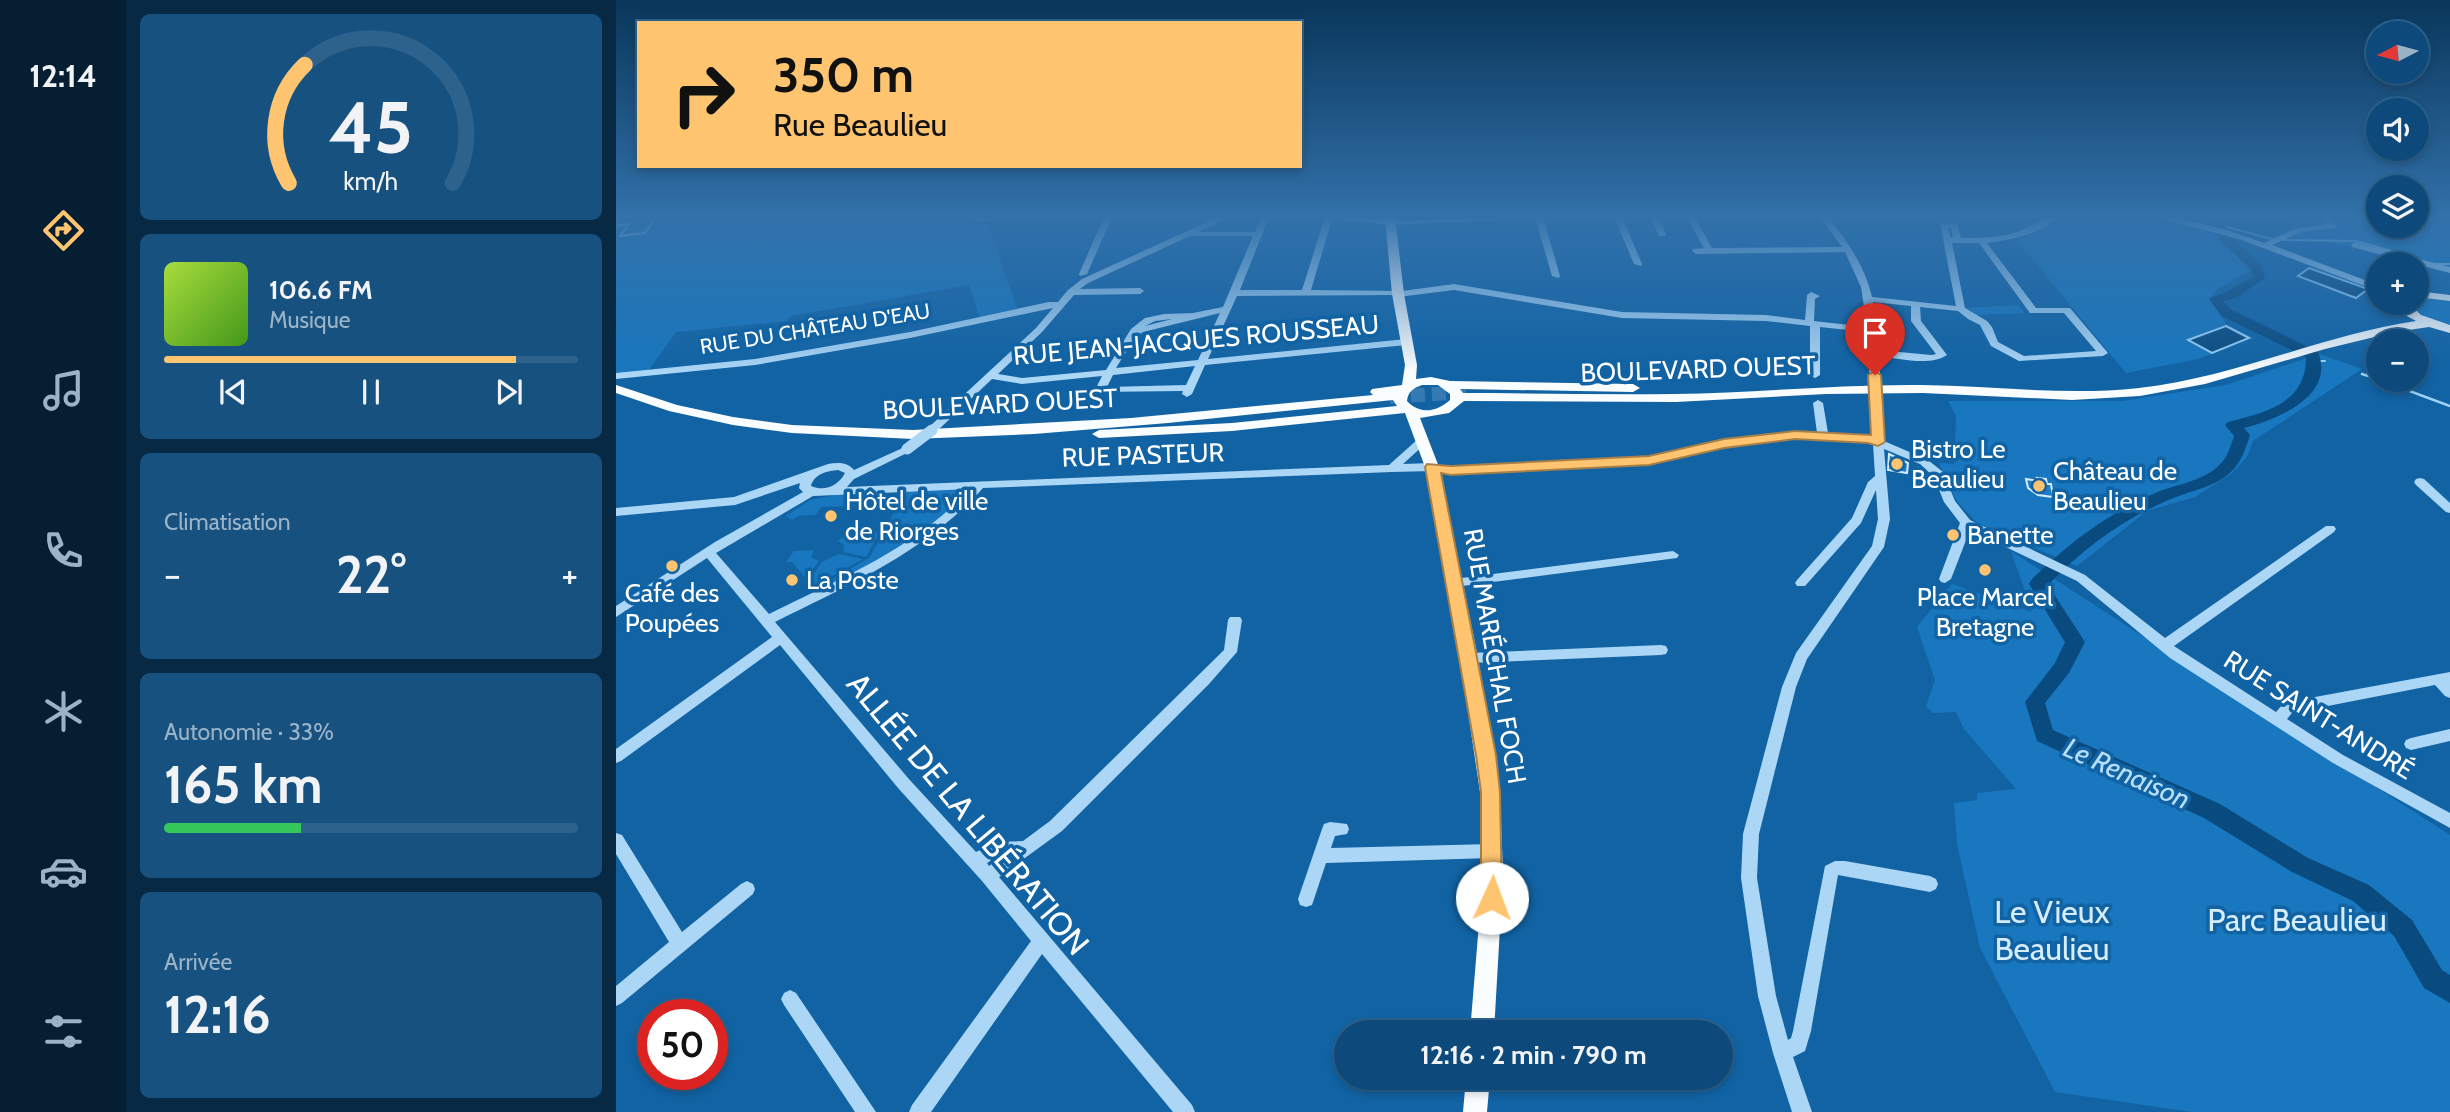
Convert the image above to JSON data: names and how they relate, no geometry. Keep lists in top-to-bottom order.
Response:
{
  "streets": {
    "main road": ["BOULEVARD OUEST", "RUE MARÉCHAL FOCH"],
    "street": [
      "RUE DU CHÂTEAU D'EAU",
      "RUE JEAN-JACQUES ROUSSEAU",
      "RUE PASTEUR",
      "RUE SAINT-ANDRÉ",
      "ALLÉE DE LA LIBÉRATION"
    ]
  },
  "crossings": [
    ["RUE PASTEUR", "RUE MARÉCHAL FOCH"]
  ],
  "water": ["Le Renaison"],
  "parks": ["Le Vieux Beaulieu", "Parc Beaulieu"],
  "places": [
    "Bistro Le Beaulieu",
    "Château de Beaulieu",
    "Hôtel de ville de Riorges",
    "Banette",
    "Café des Poupées",
    "Place Marcel Bretagne",
    "La Poste"
  ],
  "north": "left",
  "page": {
    "tabs": "12:14",
    "map_buttons": ["+", "−"],
    "turn": ["350 m", "Rue Beaulieu"],
    "song": ["106.6 FM", "Musique"],
    "tile": [
      "Climatisation",
      ["Autonomie · 33%", "165 km"],
      ["Arrivée", "12:16"]
    ],
    "heat": ["−", "22°", "+"],
    "limit": "50",
    "trip": "12:16 · 2 min · 790 m",
    "gauge": ["45", "km/h"]
  }
}
